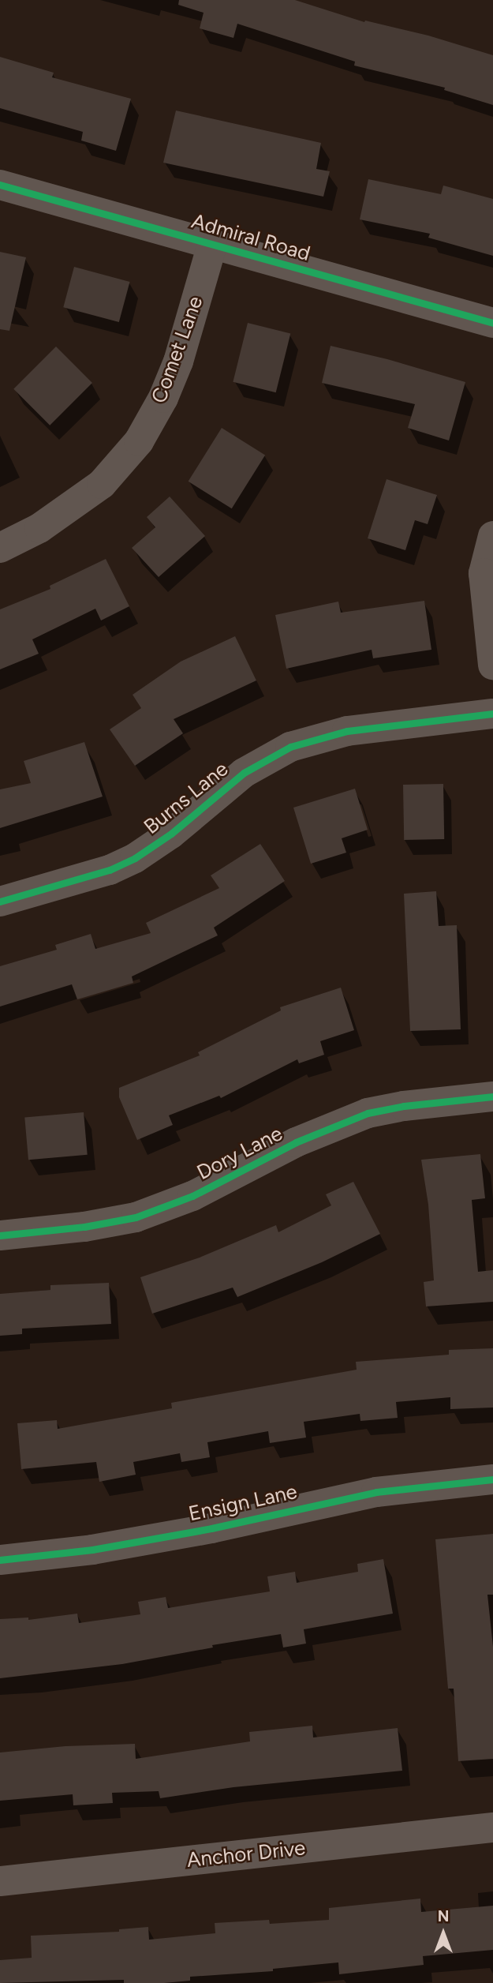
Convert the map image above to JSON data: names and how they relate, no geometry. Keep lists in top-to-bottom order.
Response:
{
  "streets": {
    "street": [
      "Admiral Road",
      "Comet Lane",
      "Burns Lane",
      "Dory Lane",
      "Ensign Lane",
      "Anchor Drive"
    ]
  },
  "crossings": [
    ["Admiral Road", "Comet Lane"]
  ],
  "north": "top"
}
